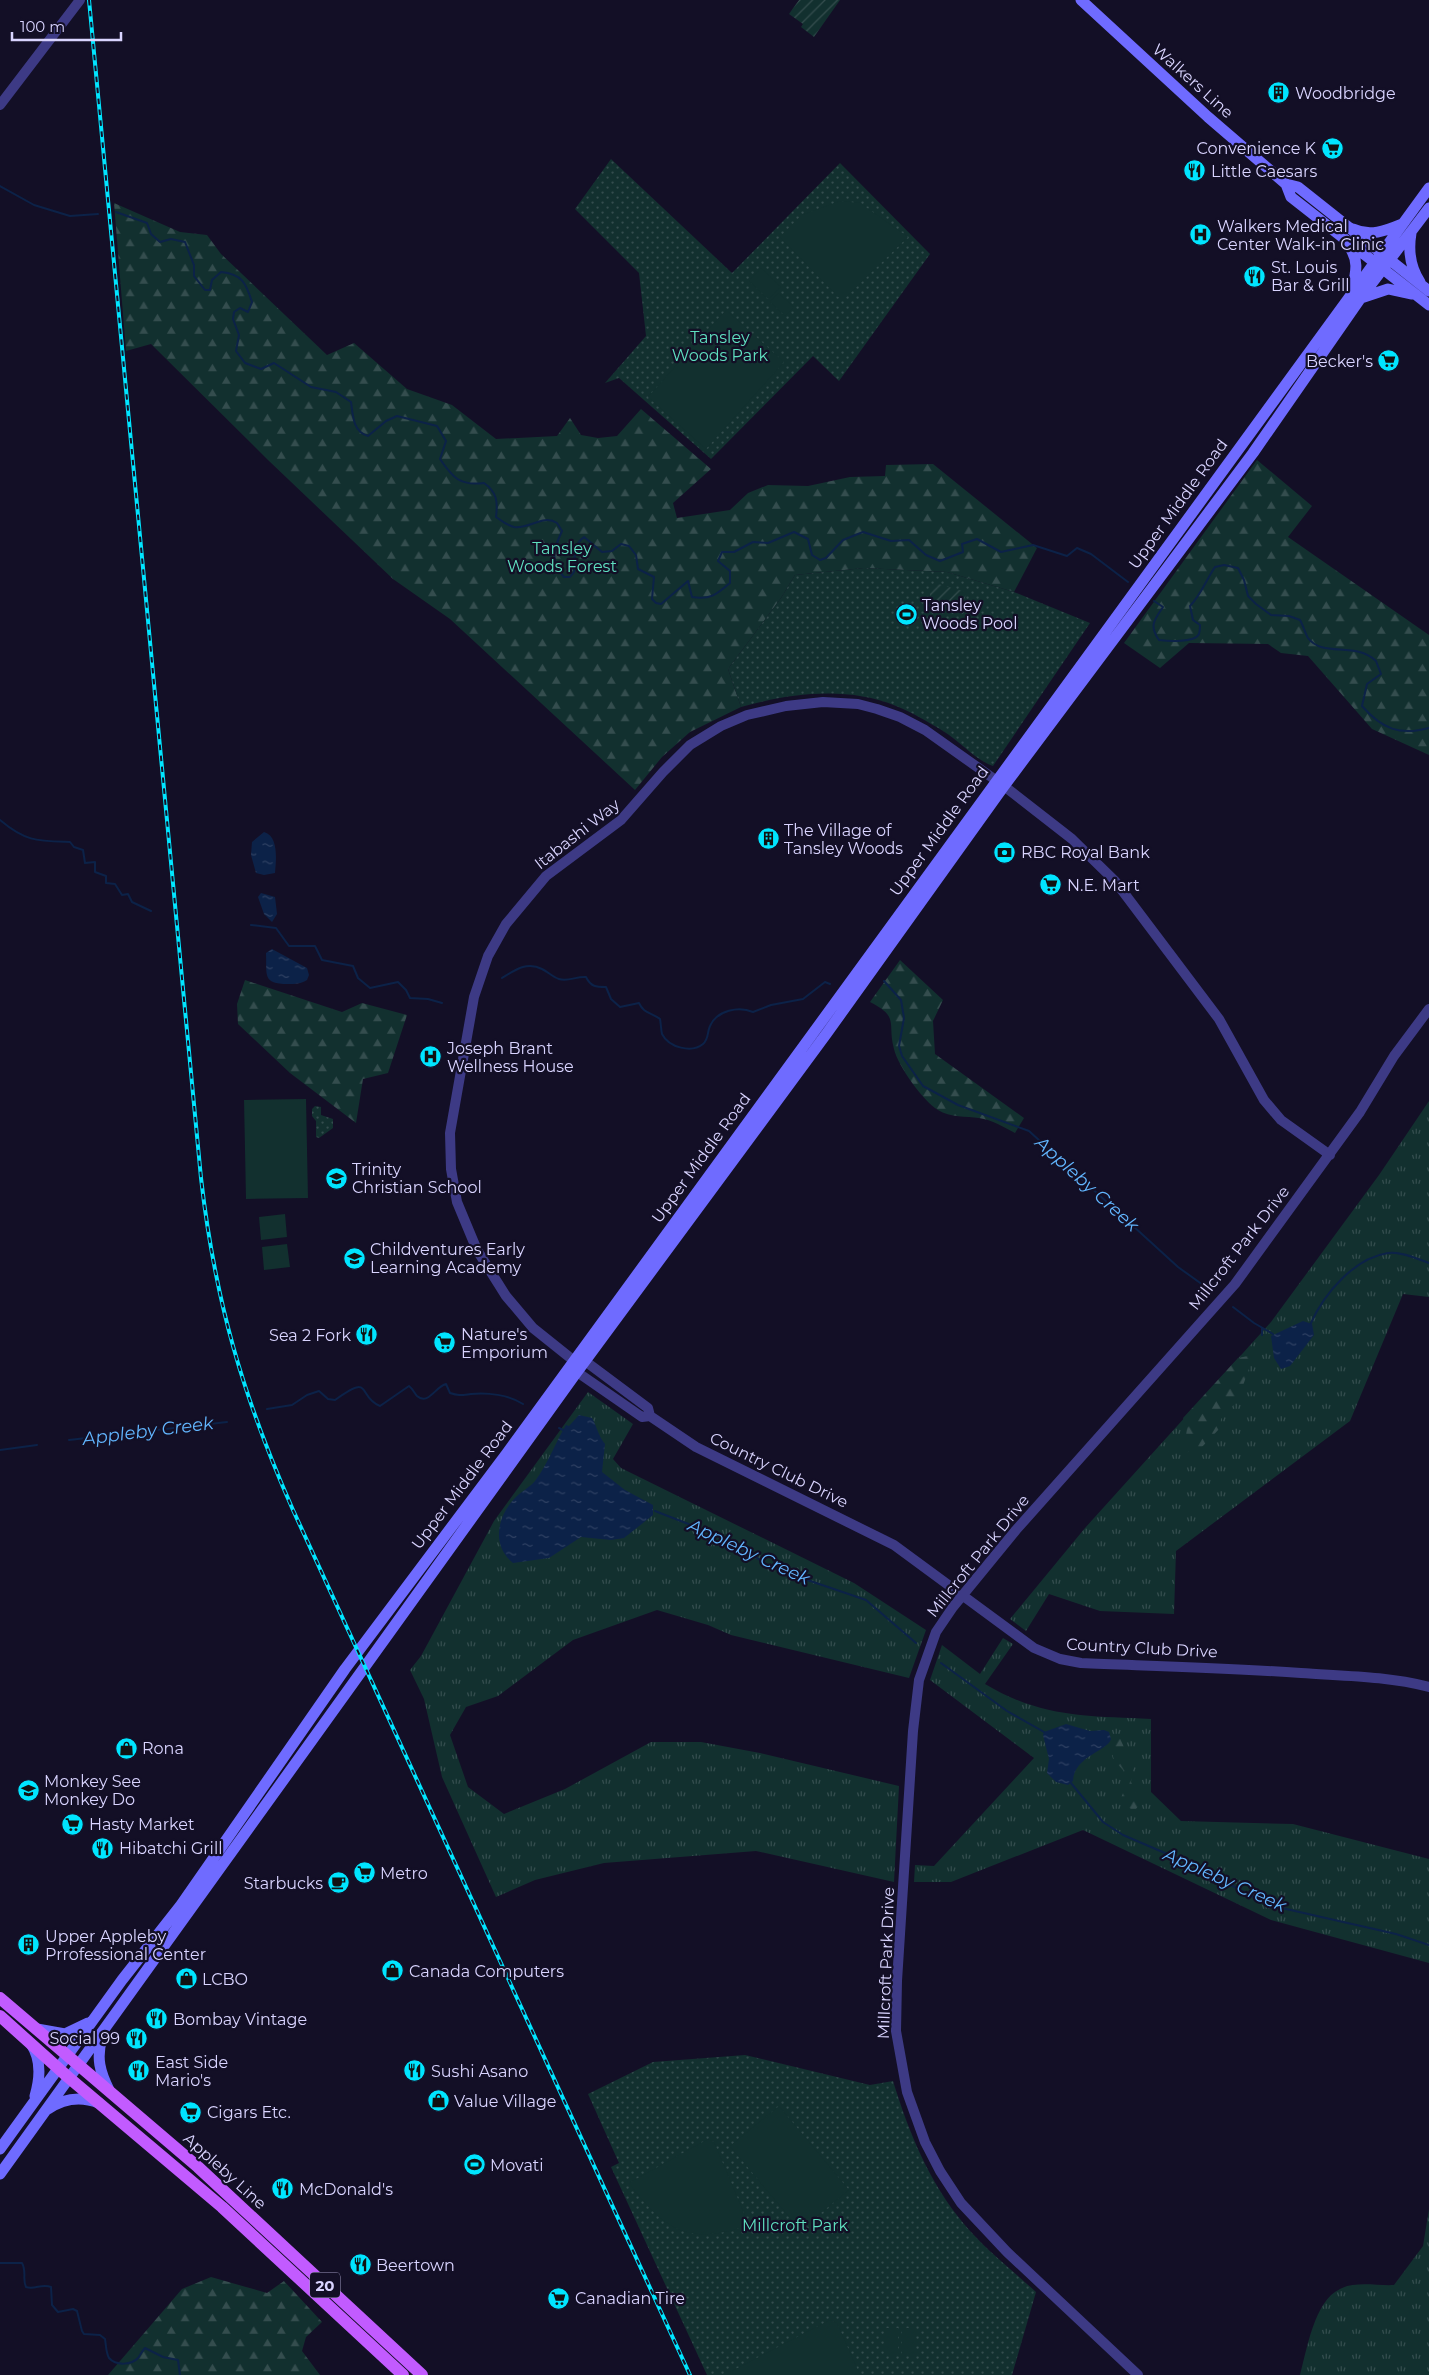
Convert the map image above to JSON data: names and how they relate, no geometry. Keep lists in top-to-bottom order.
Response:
{
  "streets": {
    "main road": [
      "Walkers Line",
      "Upper Middle Road",
      "Appleby Line",
      "20"
    ],
    "street": ["Itabashi Way", "Millcroft Park Drive", "Country Club Drive"]
  },
  "crossings": [
    ["Walkers Line", "Upper Middle Road"],
    ["Upper Middle Road", "Itabashi Way"],
    ["Upper Middle Road", "Country Club Drive"],
    ["Upper Middle Road", "Appleby Line"],
    ["Itabashi Way", "Millcroft Park Drive"],
    ["Millcroft Park Drive", "Country Club Drive"]
  ],
  "water": ["Appleby Creek"],
  "parks": ["Tansley Woods Park", "Tansley Woods Forest", "Millcroft Park"],
  "places": {
    "building": ["Woodbridge", "The Village of Tansley Woods", "Upper Appleby Prrofessional Center"],
    "supermarket": [
      "Convenience K",
      "Becker's",
      "N.E. Mart",
      "Nature's Emporium",
      "Hasty Market",
      "Metro",
      "Cigars Etc.",
      "Canadian Tire"
    ],
    "restaurant": [
      "Little Caesars",
      "St. Louis Bar & Grill",
      "Sea 2 Fork",
      "Hibatchi Grill",
      "Bombay Vintage",
      "Social 99",
      "East Side Mario's",
      "Sushi Asano",
      "McDonald's",
      "Beertown"
    ],
    "hospital": ["Walkers Medical Center Walk-in Clinic", "Joseph Brant Wellness House"],
    "sports": ["Tansley Woods Pool", "Movati"],
    "bank": ["RBC Royal Bank"],
    "school or university": ["Trinity Christian School", "Childventures Early Learning Academy", "Monkey See Monkey Do"],
    "shop": [
      "Rona",
      "Canada Computers",
      "LCBO",
      "Value Village"
    ],
    "cafe": ["Starbucks"]
  },
  "scale_bar": "100 m"
}
